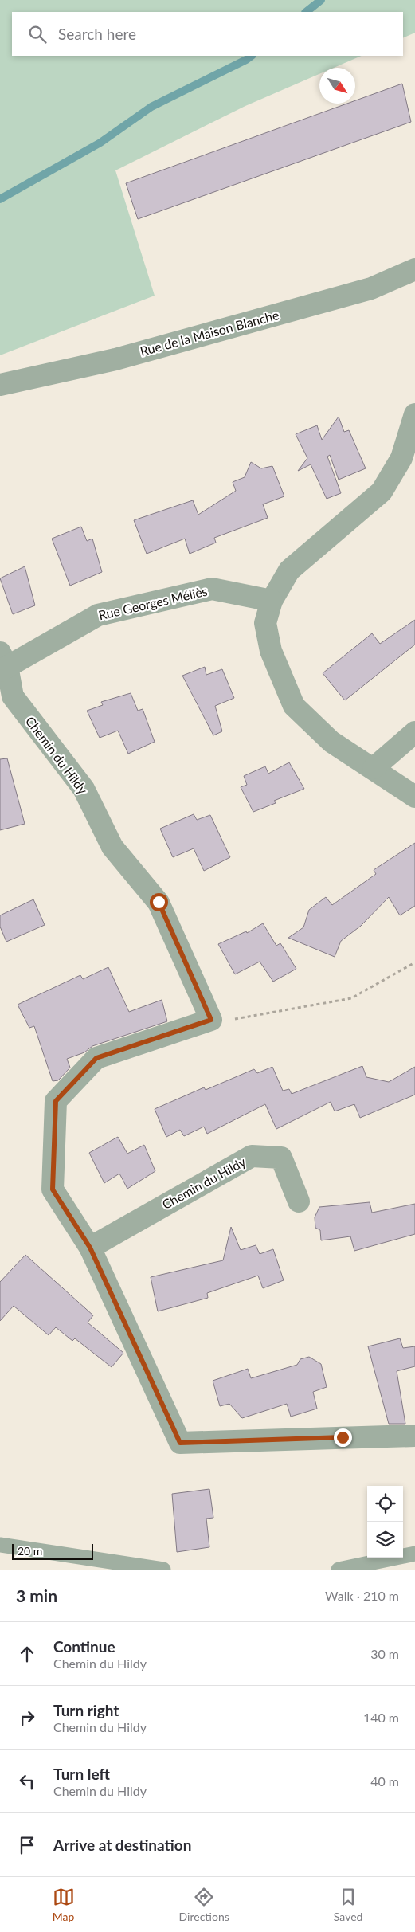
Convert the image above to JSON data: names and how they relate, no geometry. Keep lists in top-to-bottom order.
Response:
{
  "streets": {
    "street": ["Rue de la Maison Blanche", "Rue Georges Méliès", "Chemin du Hildy"]
  },
  "crossings": [
    ["Rue Georges Méliès", "Chemin du Hildy"]
  ],
  "scale_bar": "20 m",
  "north": "bottom right",
  "page": {
    "search": "Search here",
    "scale": "20 m",
    "heading": ["3 min", "Walk · 210 m"],
    "list": [
      ["Continue", "Chemin du Hildy", "30 m"],
      ["Turn right", "Chemin du Hildy", "140 m"],
      ["Turn left", "Chemin du Hildy", "40 m"],
      "Arrive at destination"
    ],
    "nav": ["Map", "Directions", "Saved"]
  }
}
